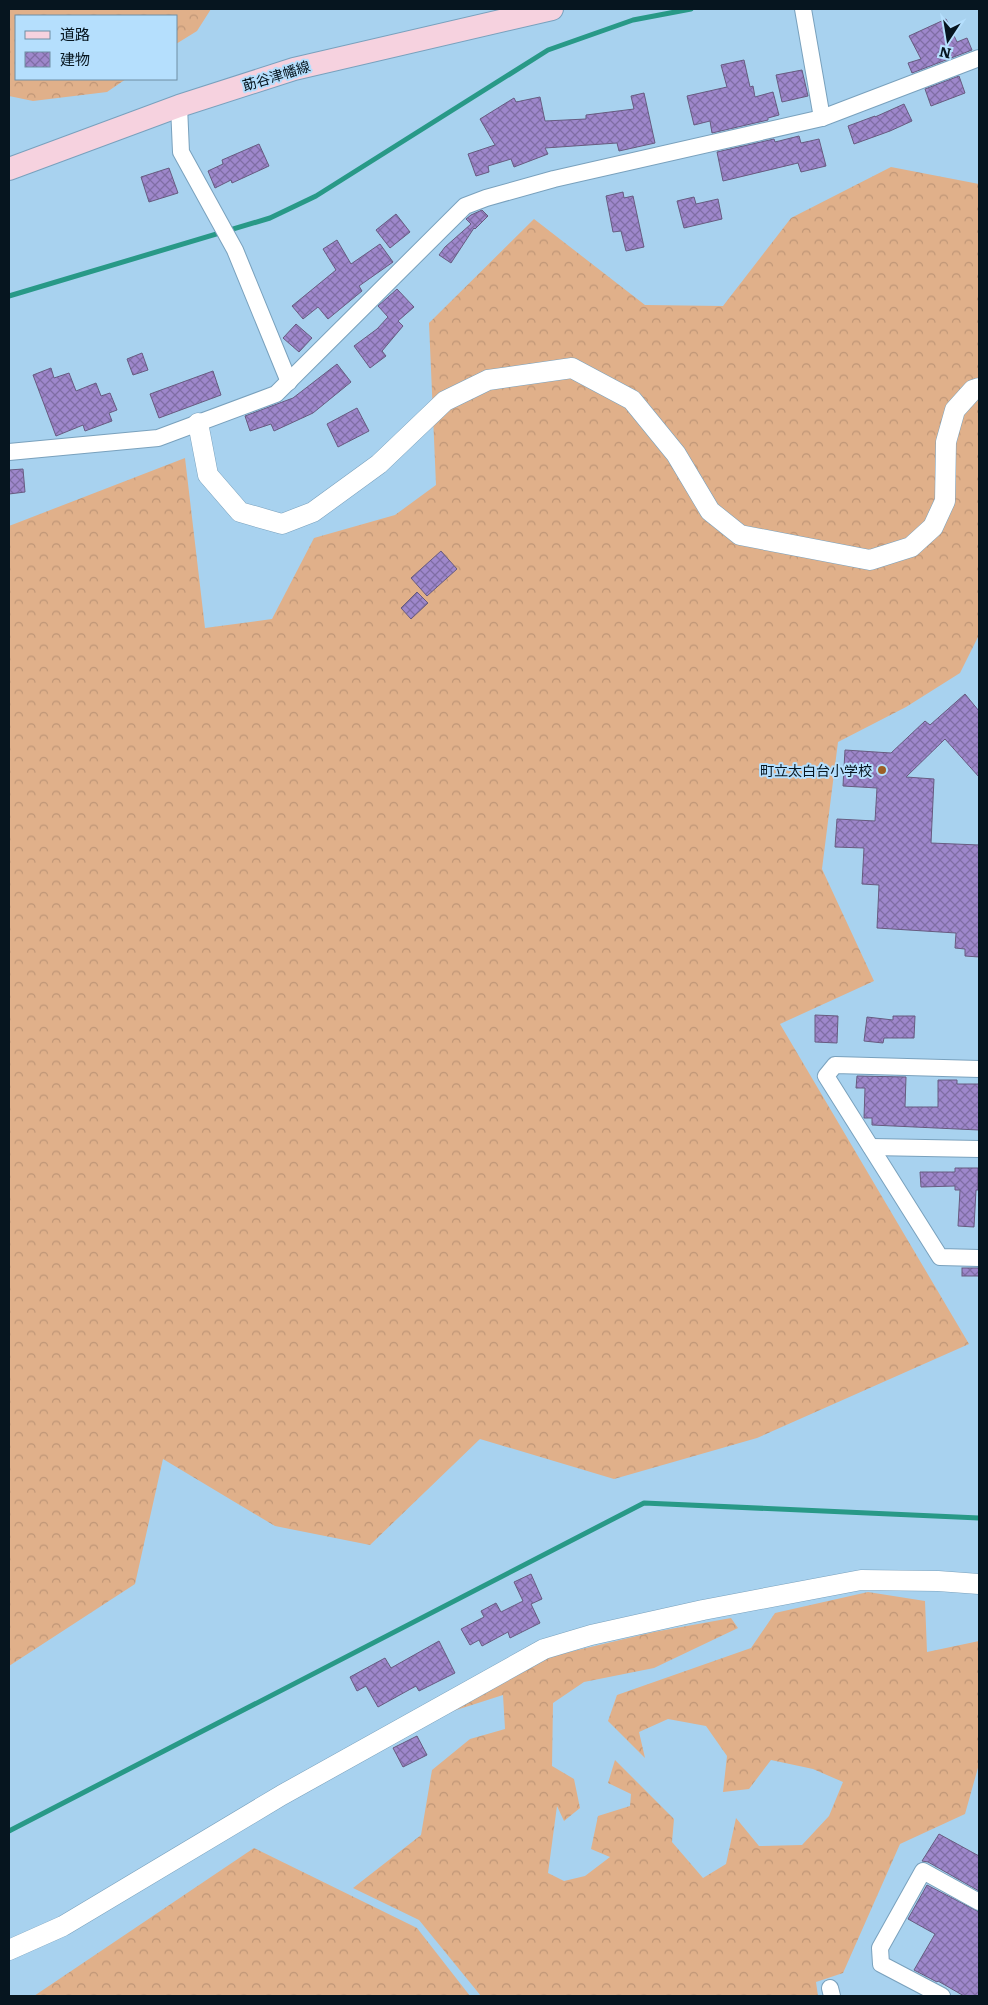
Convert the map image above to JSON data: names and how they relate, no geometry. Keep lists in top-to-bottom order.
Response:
{
  "streets": {
    "main road": ["莇谷津幡線"]
  },
  "places": ["町立太白台小学校"],
  "legend": ["道路", "建物"],
  "north": "bottom"
}
